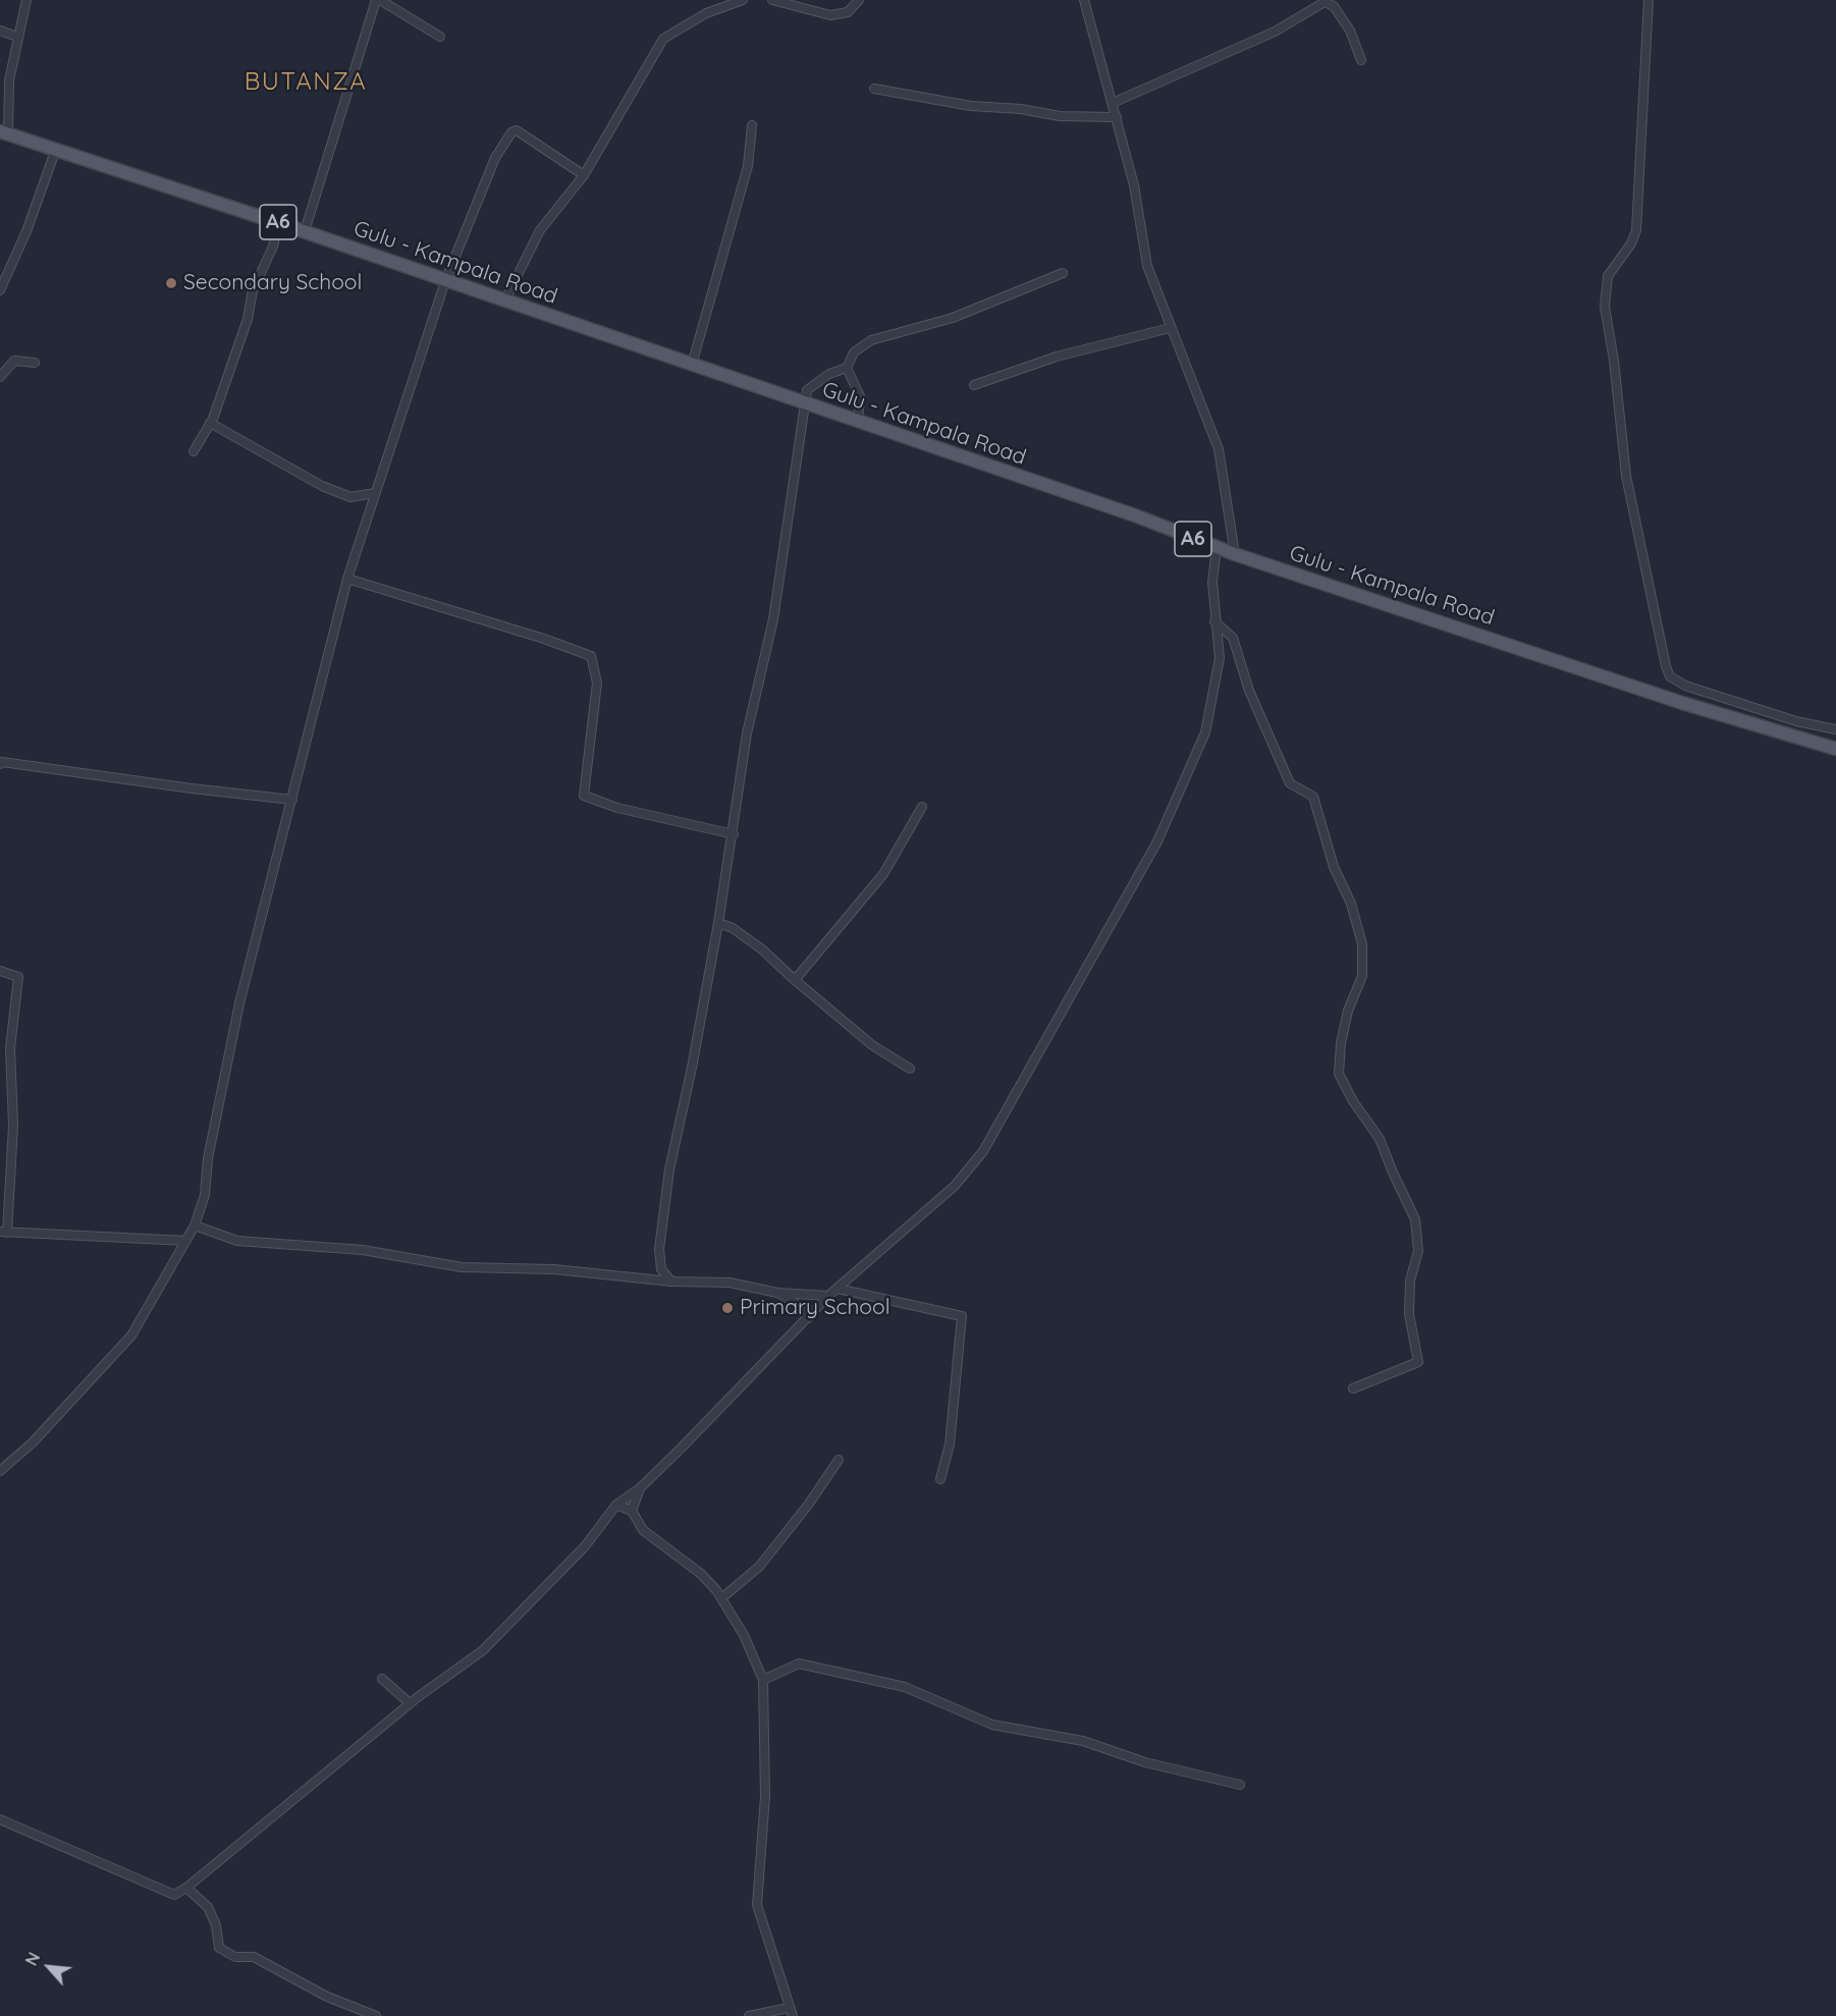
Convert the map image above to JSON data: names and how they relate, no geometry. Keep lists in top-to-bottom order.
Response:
{
  "streets": {
    "main road": ["A6", "Gulu - Kampala Road"]
  },
  "districts": ["BUTANZA"],
  "places": ["Secondary School", "Primary School"],
  "north": "top left"
}
